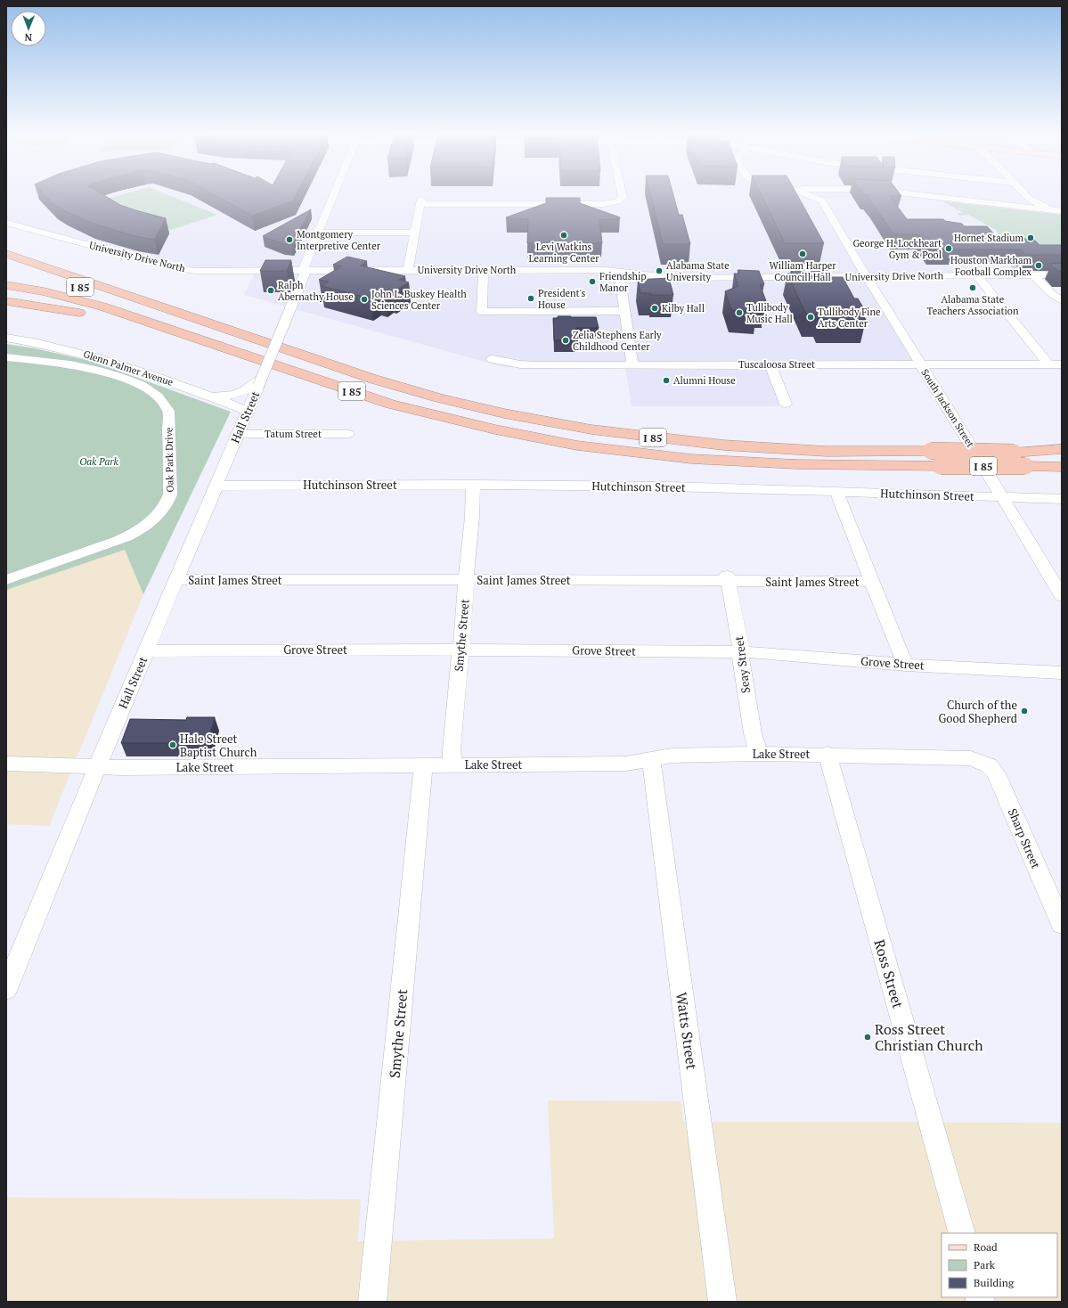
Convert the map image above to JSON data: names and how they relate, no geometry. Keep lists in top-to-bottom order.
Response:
{
  "streets": {
    "highway": ["I 85"],
    "street": [
      "University Drive North",
      "Tuscaloosa Street",
      "Glenn Palmer Avenue",
      "South Jackson Street",
      "Hall Street",
      "Tatum Street",
      "Oak Park Drive",
      "Hutchinson Street",
      "Saint James Street",
      "Smythe Street",
      "Grove Street",
      "Seay Street",
      "Lake Street",
      "Sharp Street",
      "Ross Street",
      "Watts Street"
    ]
  },
  "crossings": [
    ["University Drive North", "South Jackson Street"],
    ["University Drive North", "Hall Street"],
    ["Tuscaloosa Street", "South Jackson Street"],
    ["Glenn Palmer Avenue", "Hall Street"],
    ["South Jackson Street", "Hutchinson Street"],
    ["Hall Street", "Tatum Street"],
    ["Hall Street", "Hutchinson Street"],
    ["Hall Street", "Saint James Street"],
    ["Hall Street", "Grove Street"],
    ["Hall Street", "Lake Street"],
    ["Hutchinson Street", "Smythe Street"],
    ["Saint James Street", "Smythe Street"],
    ["Saint James Street", "Seay Street"],
    ["Smythe Street", "Grove Street"],
    ["Smythe Street", "Lake Street"],
    ["Grove Street", "Seay Street"],
    ["Seay Street", "Lake Street"],
    ["Lake Street", "Sharp Street"],
    ["Lake Street", "Ross Street"],
    ["Lake Street", "Watts Street"]
  ],
  "parks": ["Oak Park"],
  "places": [
    "Levi Watkins Learning Center",
    "Hornet Stadium",
    "Montgomery Interpretive Center",
    "George H. Lockheart Gym & Pool",
    "William Harper Councill Hall",
    "Houston Markham Football Complex",
    "Alabama State University",
    "Friendship Manor",
    "Alabama State Teachers Association",
    "Ralph Abernathy House",
    "President's House",
    "John L. Buskey Health Sciences Center",
    "Kilby Hall",
    "Tullibody Music Hall",
    "Tullibody Fine Arts Center",
    "Zelia Stephens Early Childhood Center",
    "Alumni House",
    "Church of the Good Shepherd",
    "Hale Street Baptist Church",
    "Ross Street Christian Church"
  ],
  "legend": ["Road", "Park", "Building"],
  "north": "bottom"
}
